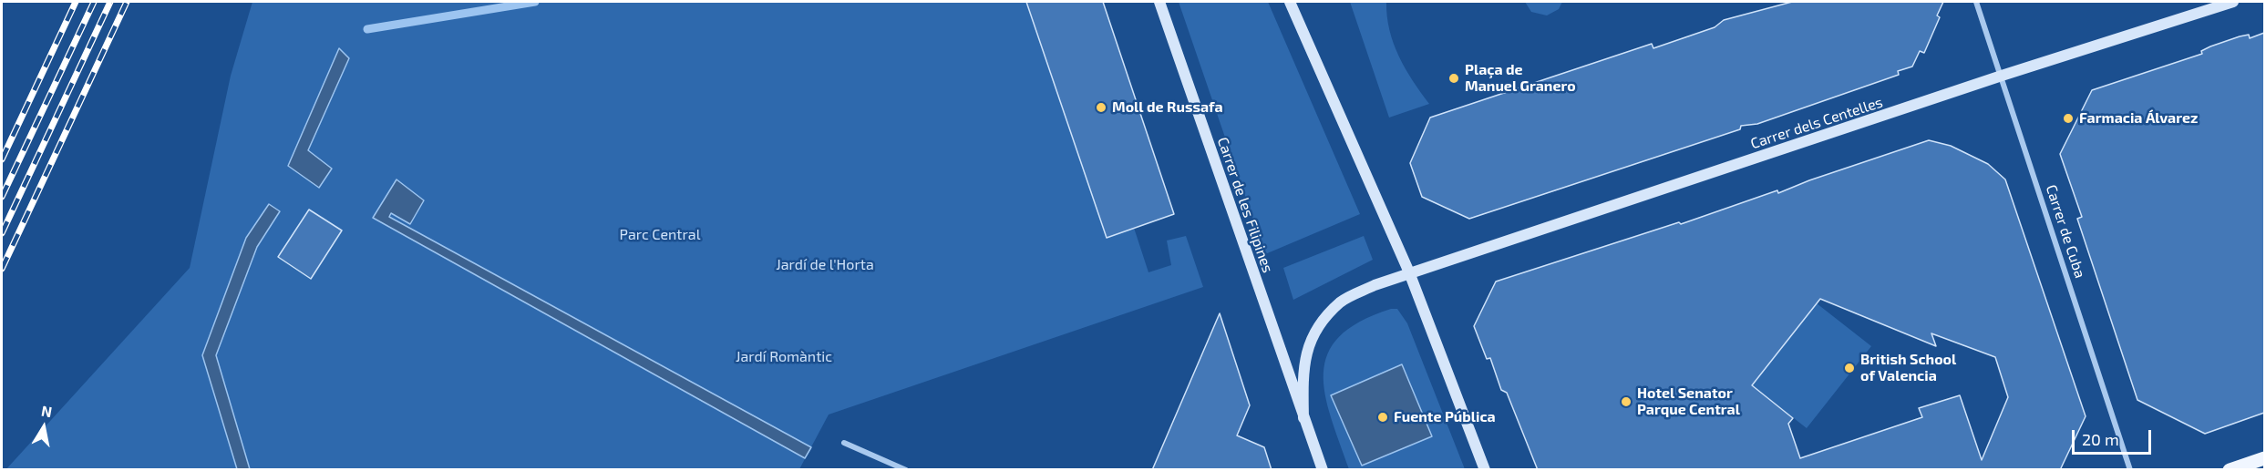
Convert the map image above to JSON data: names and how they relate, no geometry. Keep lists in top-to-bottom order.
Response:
{
  "streets": {
    "main road": ["Carrer dels Centelles", "Carrer de les Filipines"],
    "street": ["Carrer de Cuba"]
  },
  "crossings": [
    ["Carrer dels Centelles", "Carrer de les Filipines"],
    ["Carrer dels Centelles", "Carrer de Cuba"]
  ],
  "parks": ["Parc Central", "Jardí de l'Horta", "Jardí Romàntic"],
  "places": [
    "Plaça de Manuel Granero",
    "Moll de Russafa",
    "Farmacia Álvarez",
    "British School of Valencia",
    "Hotel Senator Parque Central",
    "Fuente Pública"
  ],
  "scale_bar": "20 m",
  "north": "top"
}
